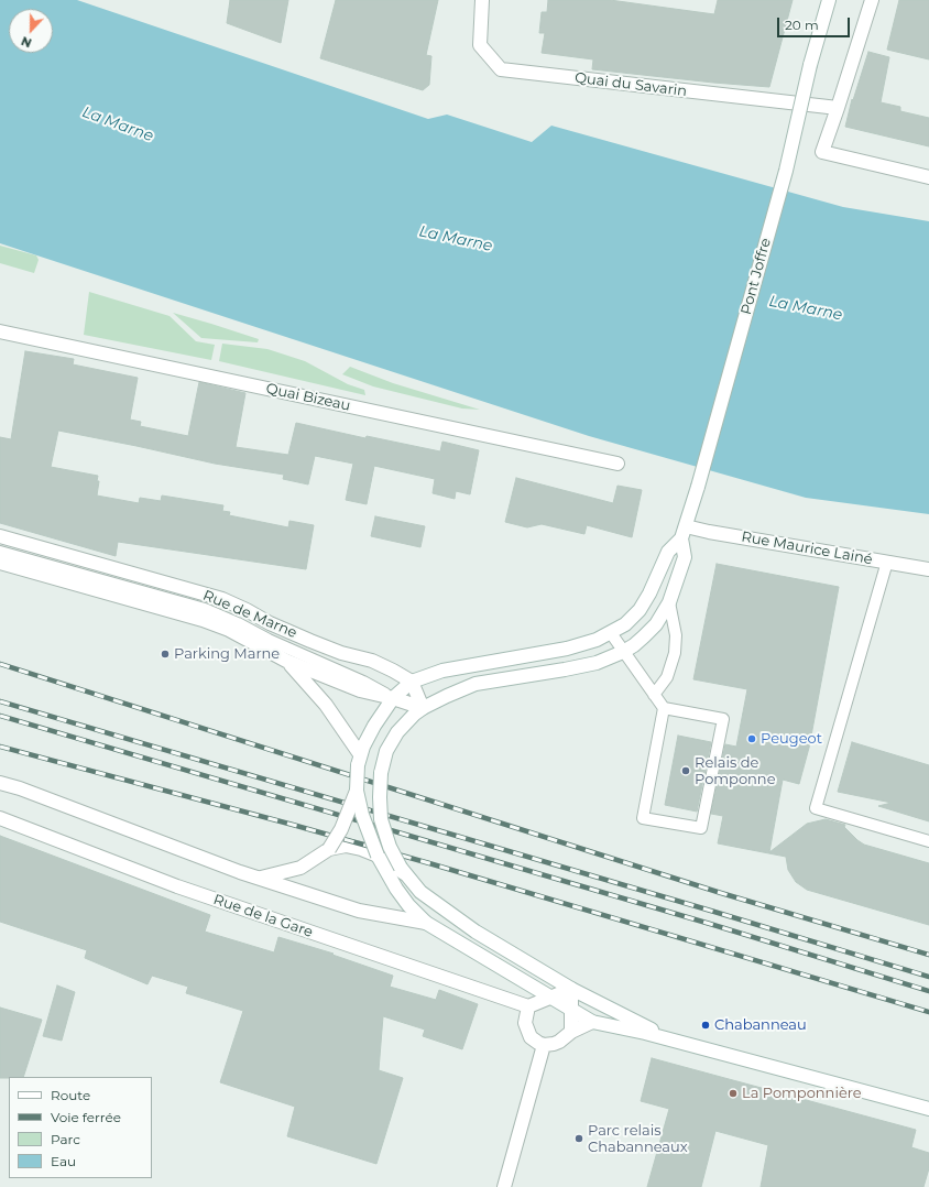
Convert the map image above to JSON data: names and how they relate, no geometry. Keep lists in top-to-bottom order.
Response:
{
  "streets": {
    "street": [
      "Quai du Savarin",
      "Pont Joffre",
      "Quai Bizeau",
      "Rue Maurice Lainé",
      "Rue de Marne",
      "Rue de la Gare"
    ]
  },
  "crossings": [
    ["Pont Joffre", "Rue Maurice Lainé"]
  ],
  "water": ["La Marne"],
  "places": [
    "Parking Marne",
    "Peugeot",
    "Relais de Pomponne",
    "Chabanneau",
    "La Pomponnière",
    "Parc relais Chabanneaux"
  ],
  "legend": [
    "Route",
    "Voie ferrée",
    "Parc",
    "Eau"
  ],
  "scale_bar": "20 m",
  "north": "bottom"
}
